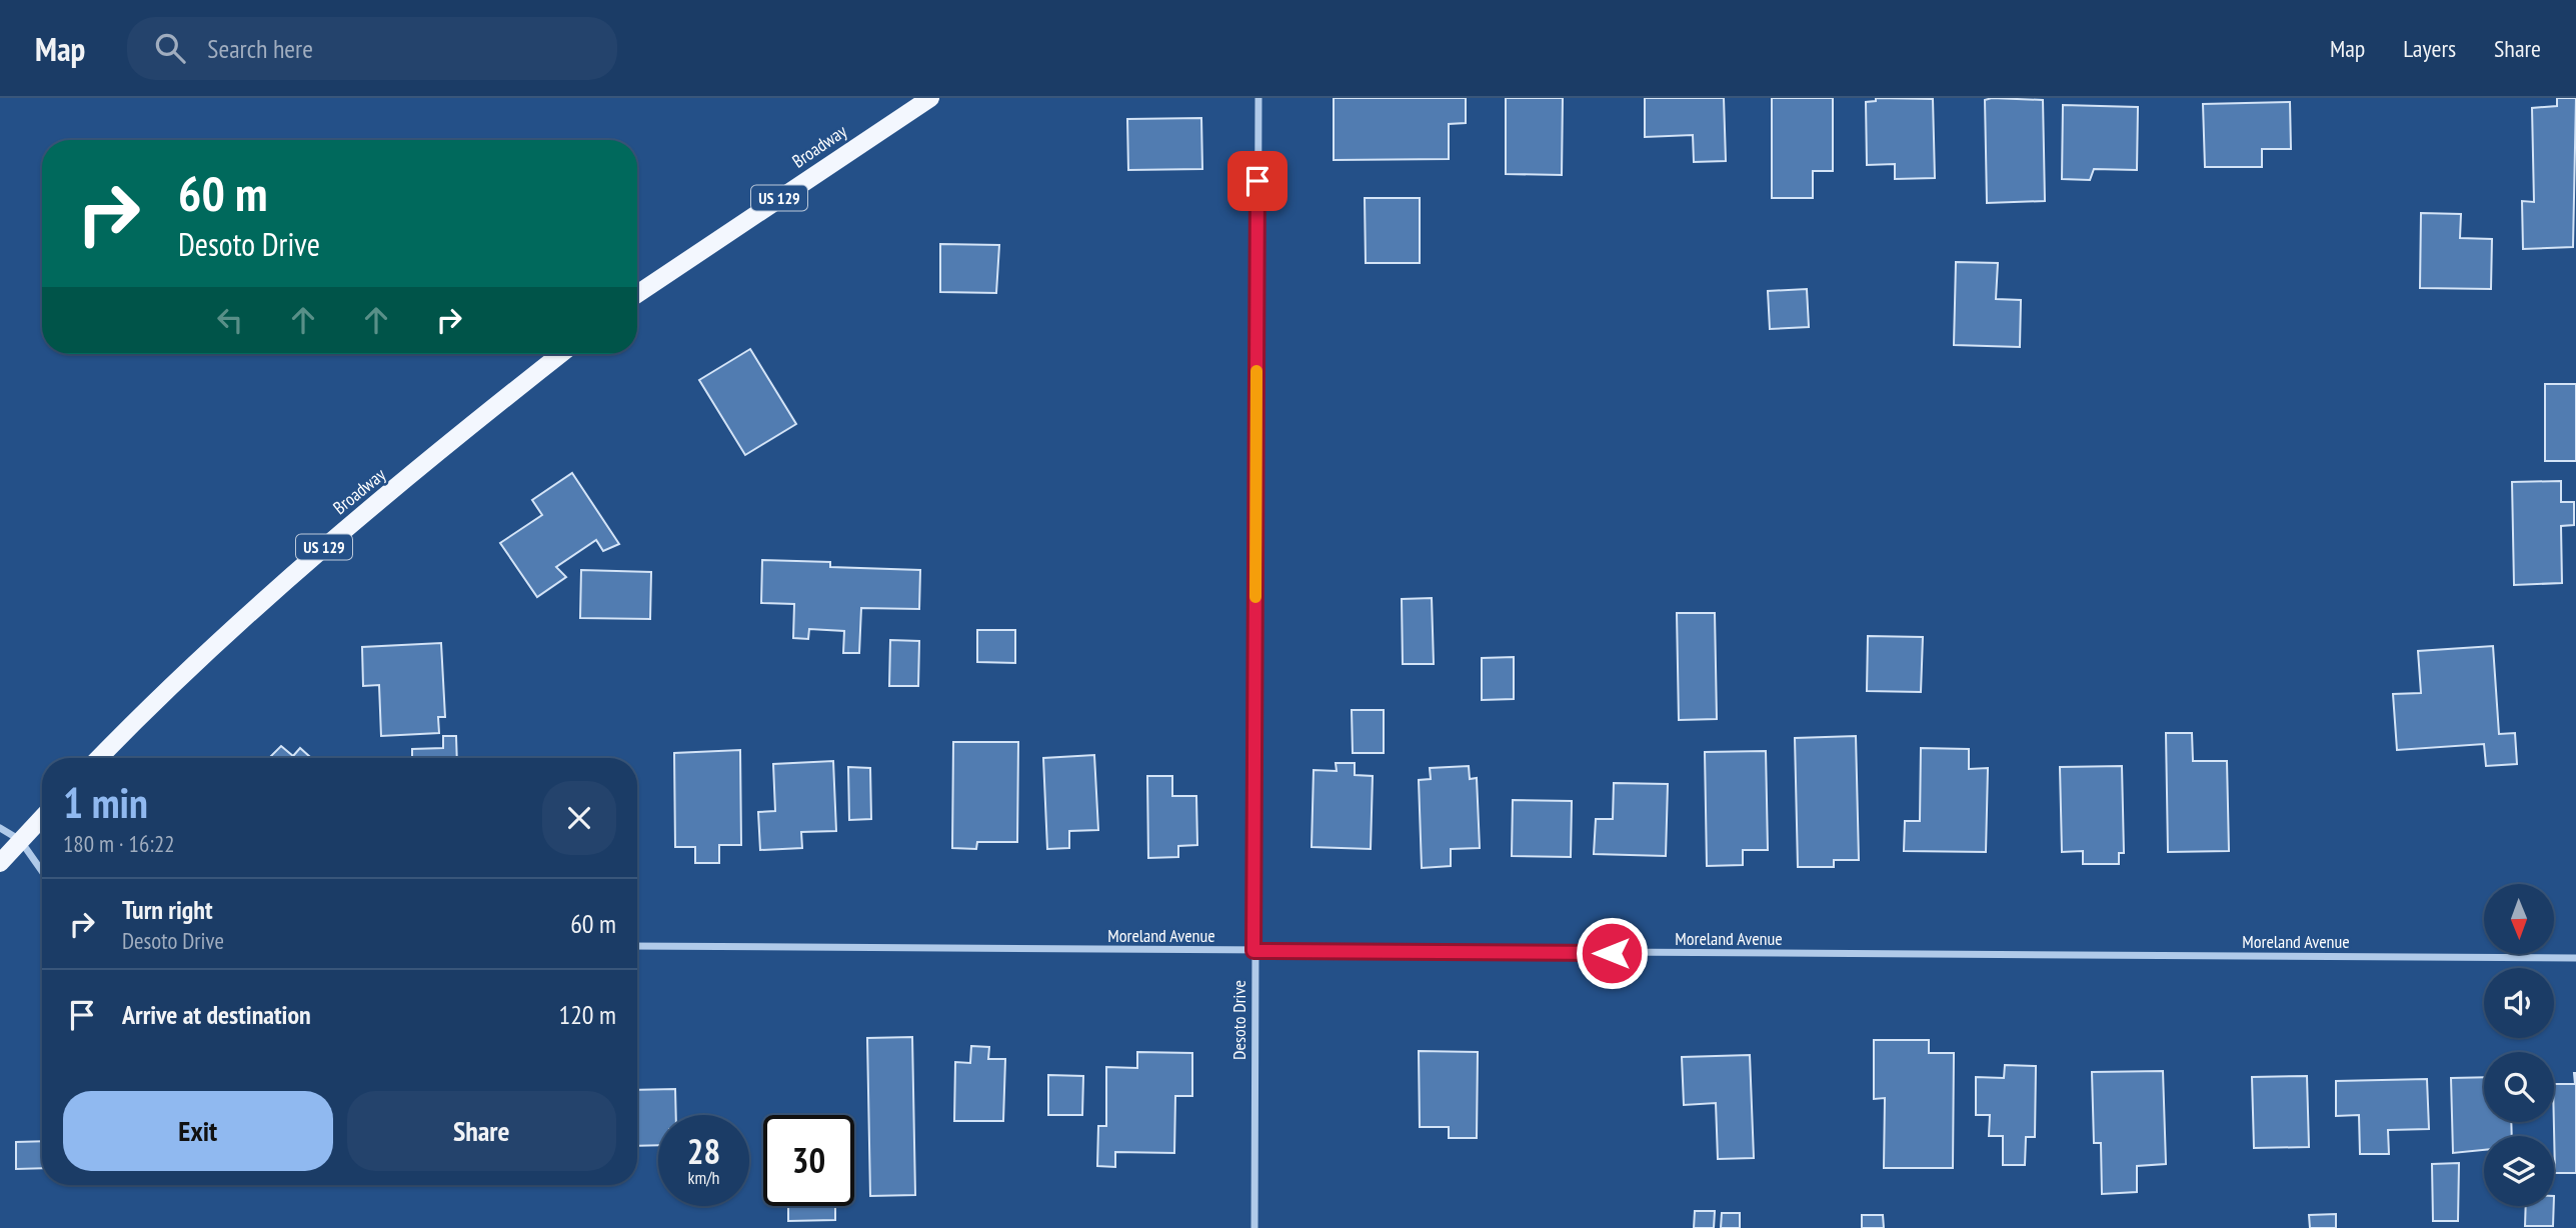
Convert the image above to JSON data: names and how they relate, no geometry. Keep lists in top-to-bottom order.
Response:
{
  "streets": {
    "main road": ["Broadway", "US 129"],
    "street": ["Moreland Avenue", "Desoto Drive"]
  },
  "crossings": [
    ["Moreland Avenue", "Desoto Drive"]
  ],
  "north": "bottom",
  "page": {
    "header": "Map",
    "search": "Search here",
    "nav": ["Map", "Layers", "Share"],
    "turn": ["60 m", "Desoto Drive"],
    "heading": ["1 min", "180 m · 16:22"],
    "list": [
      {
        "name": "Turn right",
        "note": "Desoto Drive",
        "value": "60 m"
      },
      {
        "name": "Arrive at destination",
        "value": "120 m"
      }
    ],
    "buttons": ["Exit", "Share"],
    "speed": "28 km/h",
    "limit": "30"
  }
}
